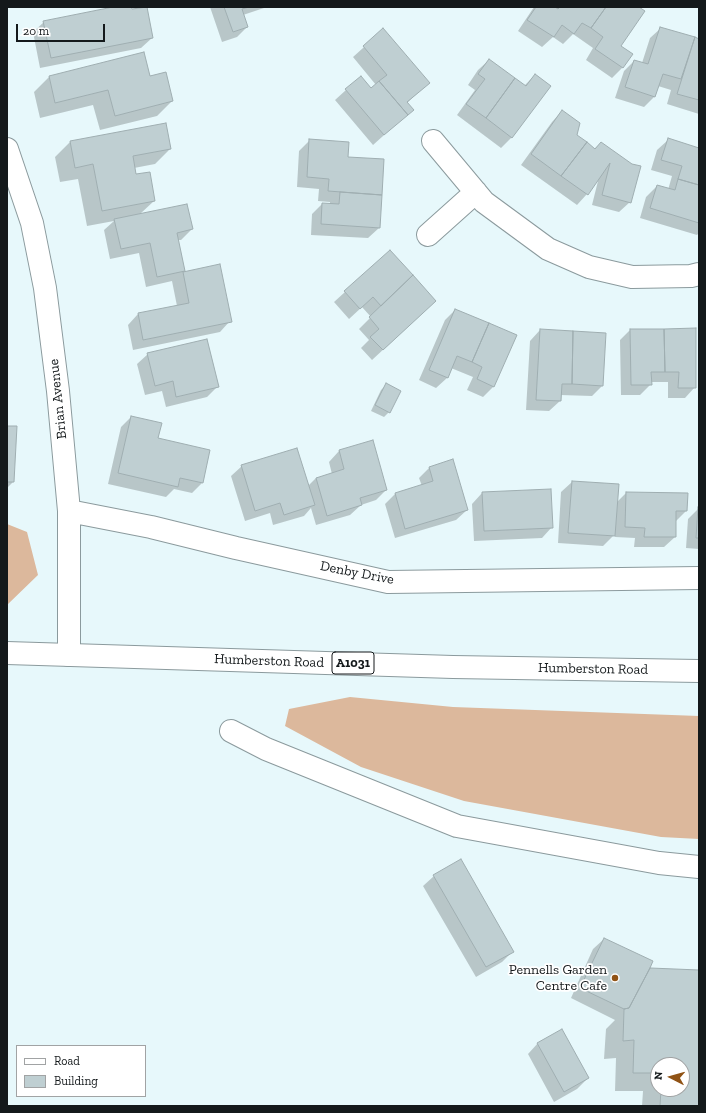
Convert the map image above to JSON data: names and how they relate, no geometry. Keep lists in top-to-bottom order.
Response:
{
  "streets": {
    "street": [
      "Brian Avenue",
      "Denby Drive",
      "Humberston Road",
      "A1031"
    ]
  },
  "crossings": [
    ["Brian Avenue", "Denby Drive"],
    ["Brian Avenue", "Humberston Road"]
  ],
  "places": ["Pennells Garden Centre Cafe"],
  "legend": ["Road", "Building"],
  "scale_bar": "20 m",
  "north": "left"
}
